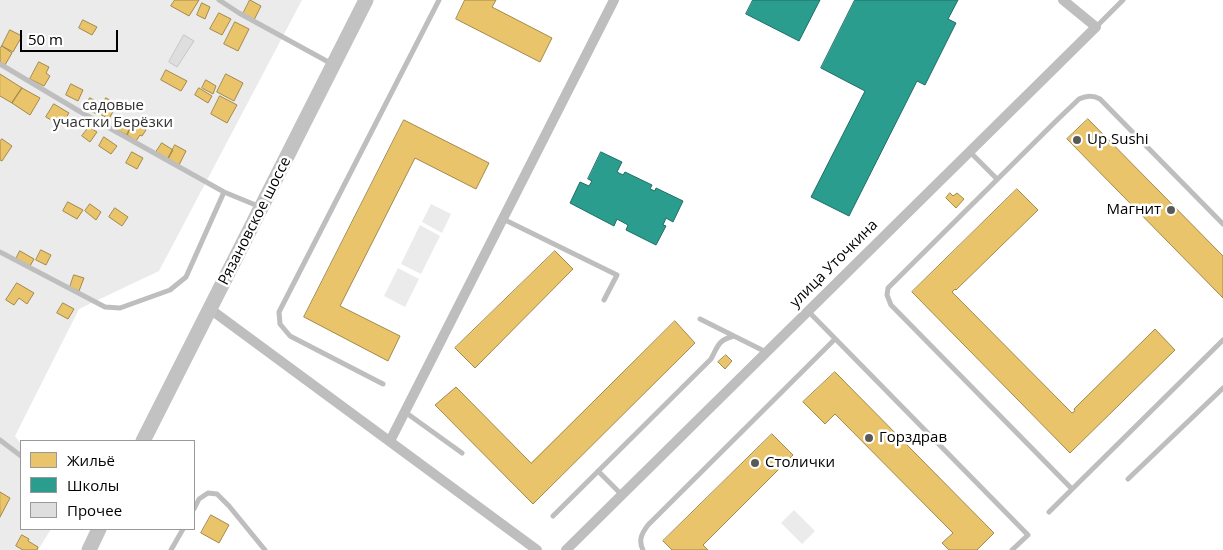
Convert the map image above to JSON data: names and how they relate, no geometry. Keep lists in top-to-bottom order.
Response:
{
  "streets": {
    "main road": ["Рязановское шоссе"],
    "street": ["улица Уточкина"]
  },
  "parks": ["садовые участки Берёзки"],
  "places": [
    "Up Sushi",
    "Магнит",
    "Горздрав",
    "Столички"
  ],
  "legend": ["Жильё", "Школы", "Прочее"],
  "scale_bar": "50 m"
}
